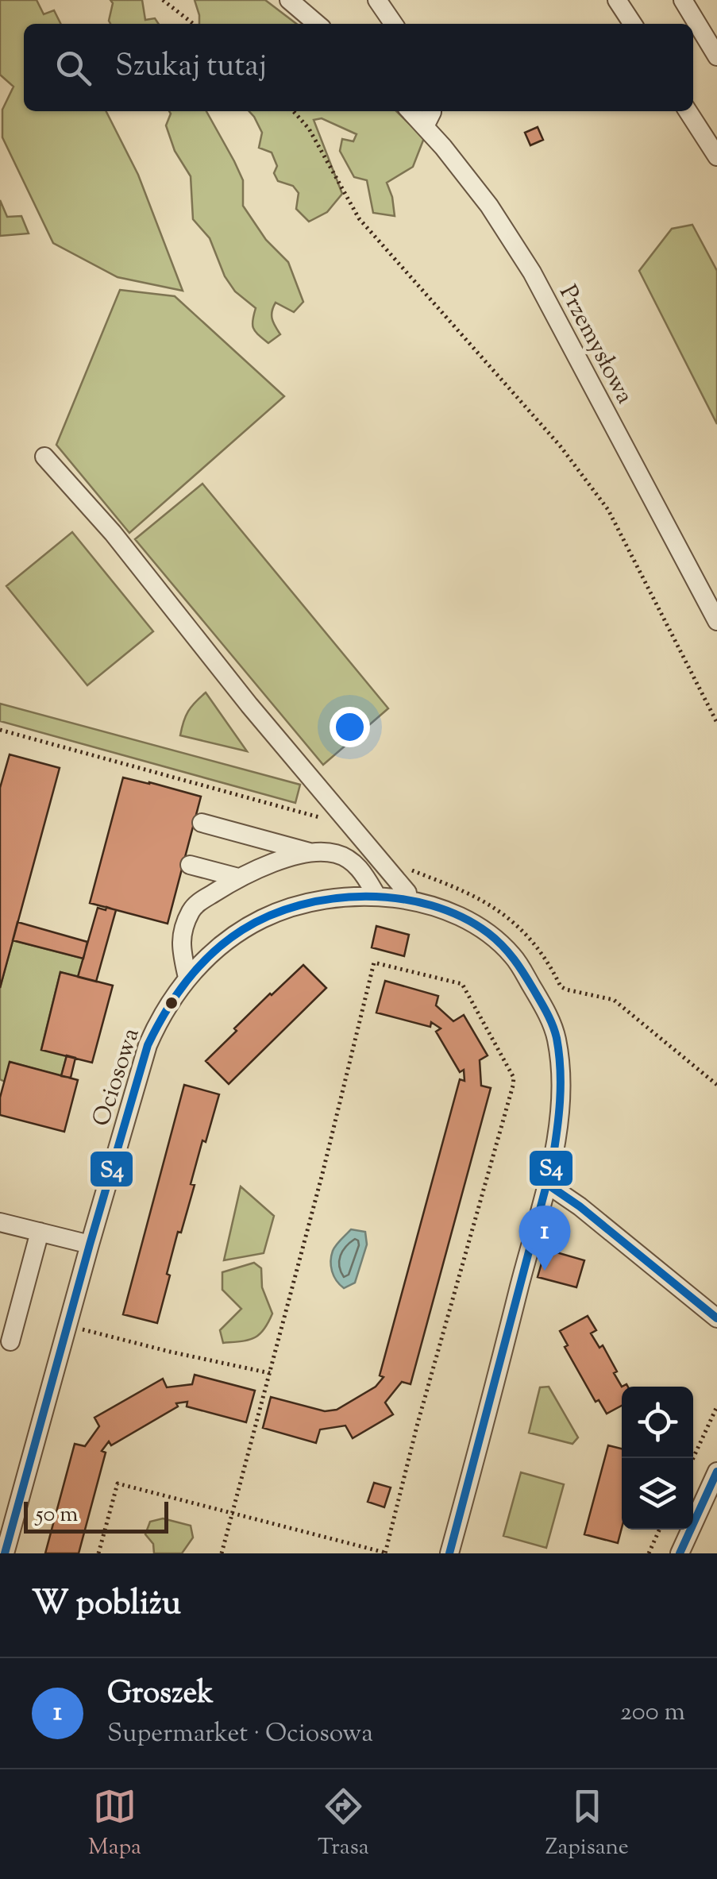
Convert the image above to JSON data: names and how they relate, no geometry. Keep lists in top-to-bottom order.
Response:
{
  "streets": {
    "street": ["Przemysłowa", "Ociosowa"]
  },
  "lines": ["transit line S4"],
  "scale_bar": "50 m",
  "page": {
    "search": "Szukaj tutaj",
    "pins": "1",
    "scale": "50 m",
    "heading": "W pobliżu",
    "list": [
      {
        "mark": "1",
        "name": "Groszek",
        "note": "Supermarket · Ociosowa",
        "value": "200 m"
      }
    ],
    "nav": ["Mapa", "Trasa", "Zapisane"]
  }
}
